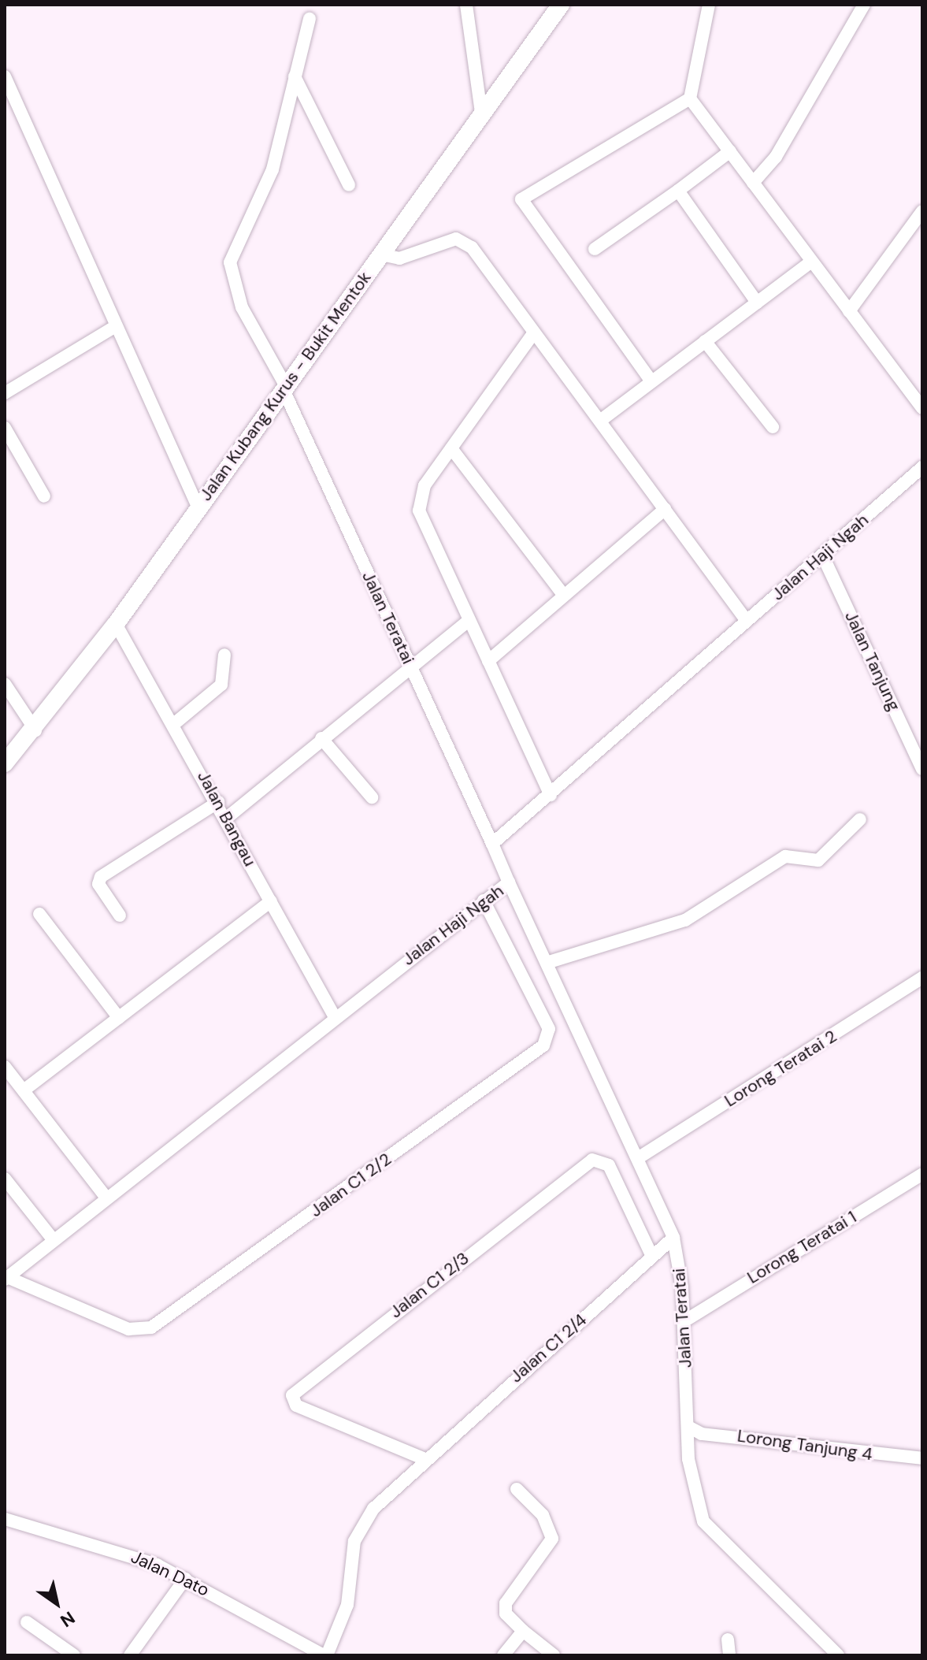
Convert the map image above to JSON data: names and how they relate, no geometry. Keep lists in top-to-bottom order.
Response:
{
  "streets": {
    "main road": ["Jalan Kubang Kurus - Bukit Mentok"],
    "street": [
      "Jalan Haji Ngah",
      "Jalan Teratai",
      "Jalan Tanjung",
      "Jalan Bangau",
      "Lorong Teratai 2",
      "Jalan C1 2/2",
      "Lorong Teratai 1",
      "Jalan C1 2/3",
      "Jalan C1 2/4",
      "Lorong Tanjung 4",
      "Jalan Dato"
    ]
  },
  "crossings": [
    ["Jalan Kubang Kurus - Bukit Mentok", "Jalan Teratai"],
    ["Jalan Kubang Kurus - Bukit Mentok", "Jalan Bangau"],
    ["Jalan Haji Ngah", "Jalan Teratai"],
    ["Jalan Haji Ngah", "Jalan Tanjung"],
    ["Jalan Haji Ngah", "Jalan Bangau"],
    ["Jalan Haji Ngah", "Jalan C1 2/2"],
    ["Jalan Teratai", "Lorong Teratai 2"],
    ["Jalan Teratai", "Lorong Teratai 1"],
    ["Jalan Teratai", "Jalan C1 2/4"],
    ["Jalan Teratai", "Lorong Tanjung 4"],
    ["Jalan C1 2/3", "Jalan C1 2/4"],
    ["Jalan C1 2/4", "Jalan Dato"]
  ],
  "north": "bottom right"
}
